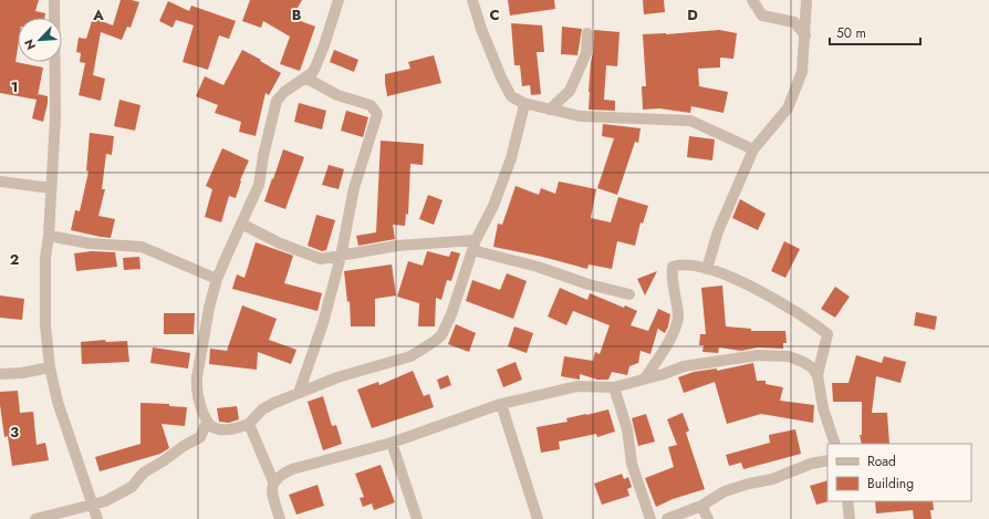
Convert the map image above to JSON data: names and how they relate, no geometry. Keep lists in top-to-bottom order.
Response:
{
  "legend": ["Road", "Building"],
  "scale_bar": "50 m",
  "north": "bottom left",
  "grid": {
    "columns": [
      "A",
      "B",
      "C",
      "D"
    ],
    "rows": ["1", "2", "3"]
  }
}
